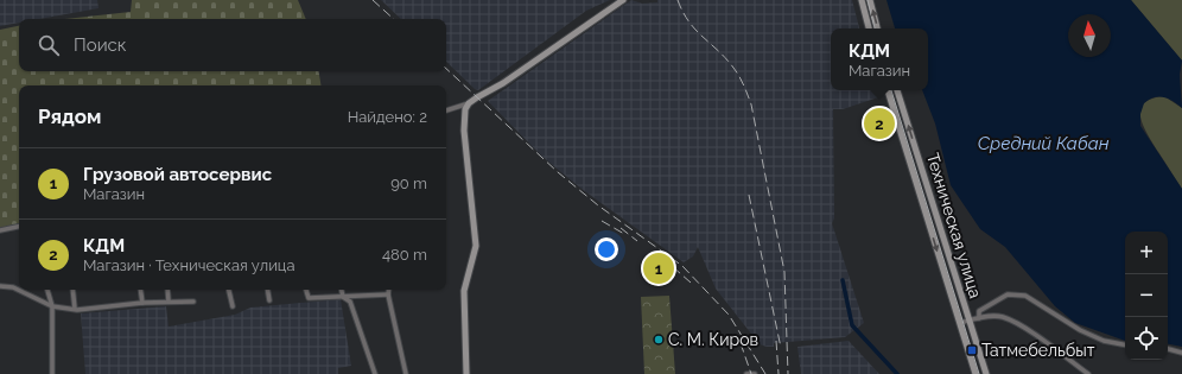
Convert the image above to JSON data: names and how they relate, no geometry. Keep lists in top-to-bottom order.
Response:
{
  "streets": {
    "main road": ["Техническая улица"]
  },
  "water": ["Средний Кабан"],
  "places": {
    "other": ["С. М. Киров"],
    "transit": ["Татмебельбыт"]
  },
  "north": "top",
  "page": {
    "search": "Поиск",
    "popup": ["КДМ", "Магазин"],
    "heading": ["Рядом", "Найдено: 2"],
    "pins": ["2", "1"],
    "list": [
      {
        "mark": "1",
        "name": "Грузовой автосервис",
        "note": "Магазин",
        "value": "90 m"
      },
      {
        "mark": "2",
        "name": "КДМ",
        "note": "Магазин · Техническая улица",
        "value": "480 m"
      }
    ],
    "map_buttons": ["+", "−"]
  }
}
